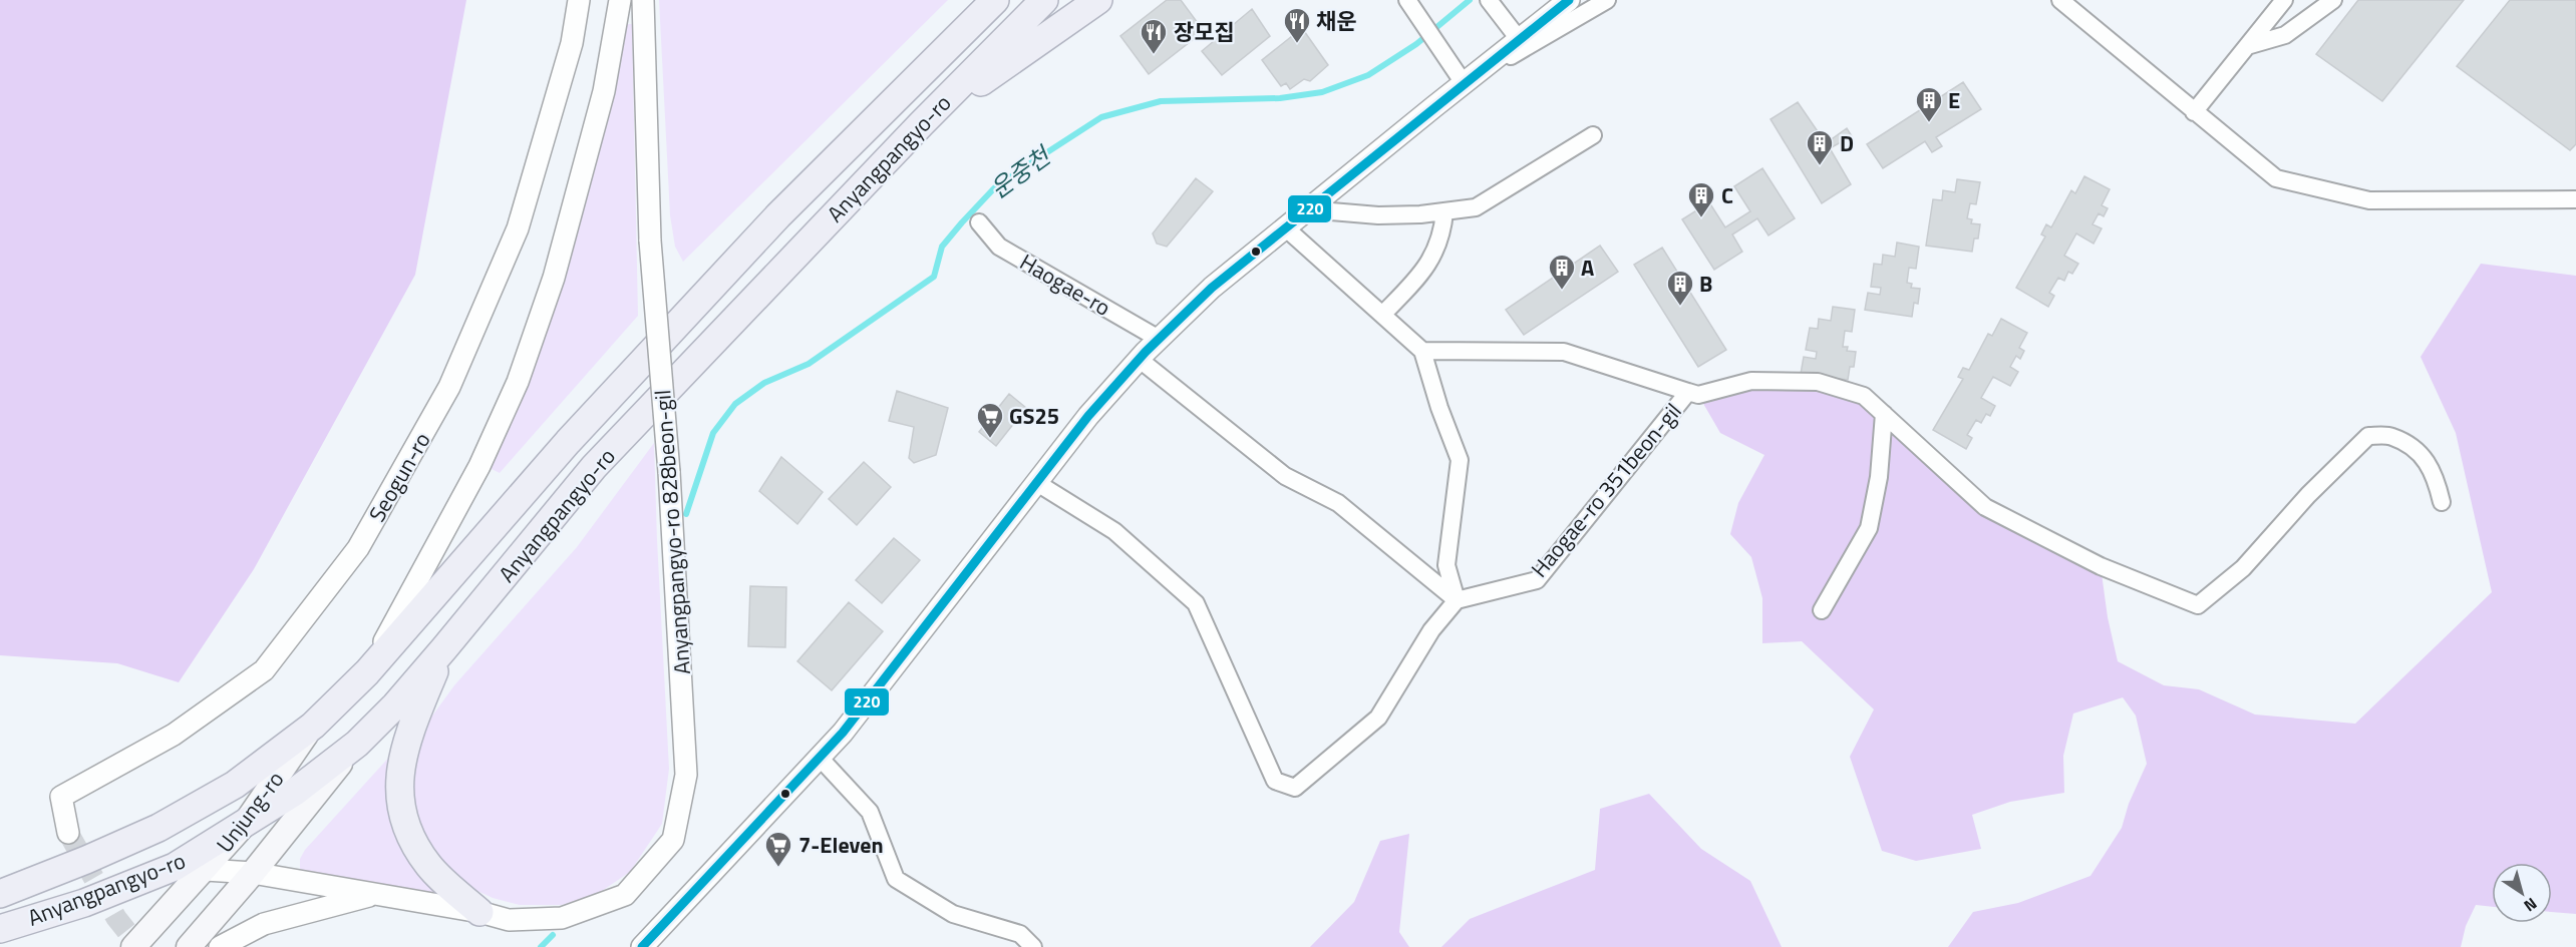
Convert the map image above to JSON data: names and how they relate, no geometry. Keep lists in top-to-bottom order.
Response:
{
  "streets": {
    "main road": ["Anyangpangyo-ro", "Unjung-ro"],
    "street": [
      "Haogae-ro",
      "Seogun-ro",
      "Haogae-ro 351beon-gil",
      "Anyangpangyo-ro 828beon-gil"
    ]
  },
  "crossings": [
    ["Anyangpangyo-ro", "Anyangpangyo-ro 828beon-gil"],
    ["Anyangpangyo-ro", "Unjung-ro"],
    ["Anyangpangyo-ro 828beon-gil", "Unjung-ro"]
  ],
  "water": ["운중천"],
  "places": {
    "restaurant": ["채운", "장모집"],
    "building": [
      "E",
      "D",
      "C",
      "A",
      "B"
    ],
    "supermarket": ["GS25", "7-Eleven"]
  },
  "lines": ["transit line 220"],
  "north": "bottom right"
}
